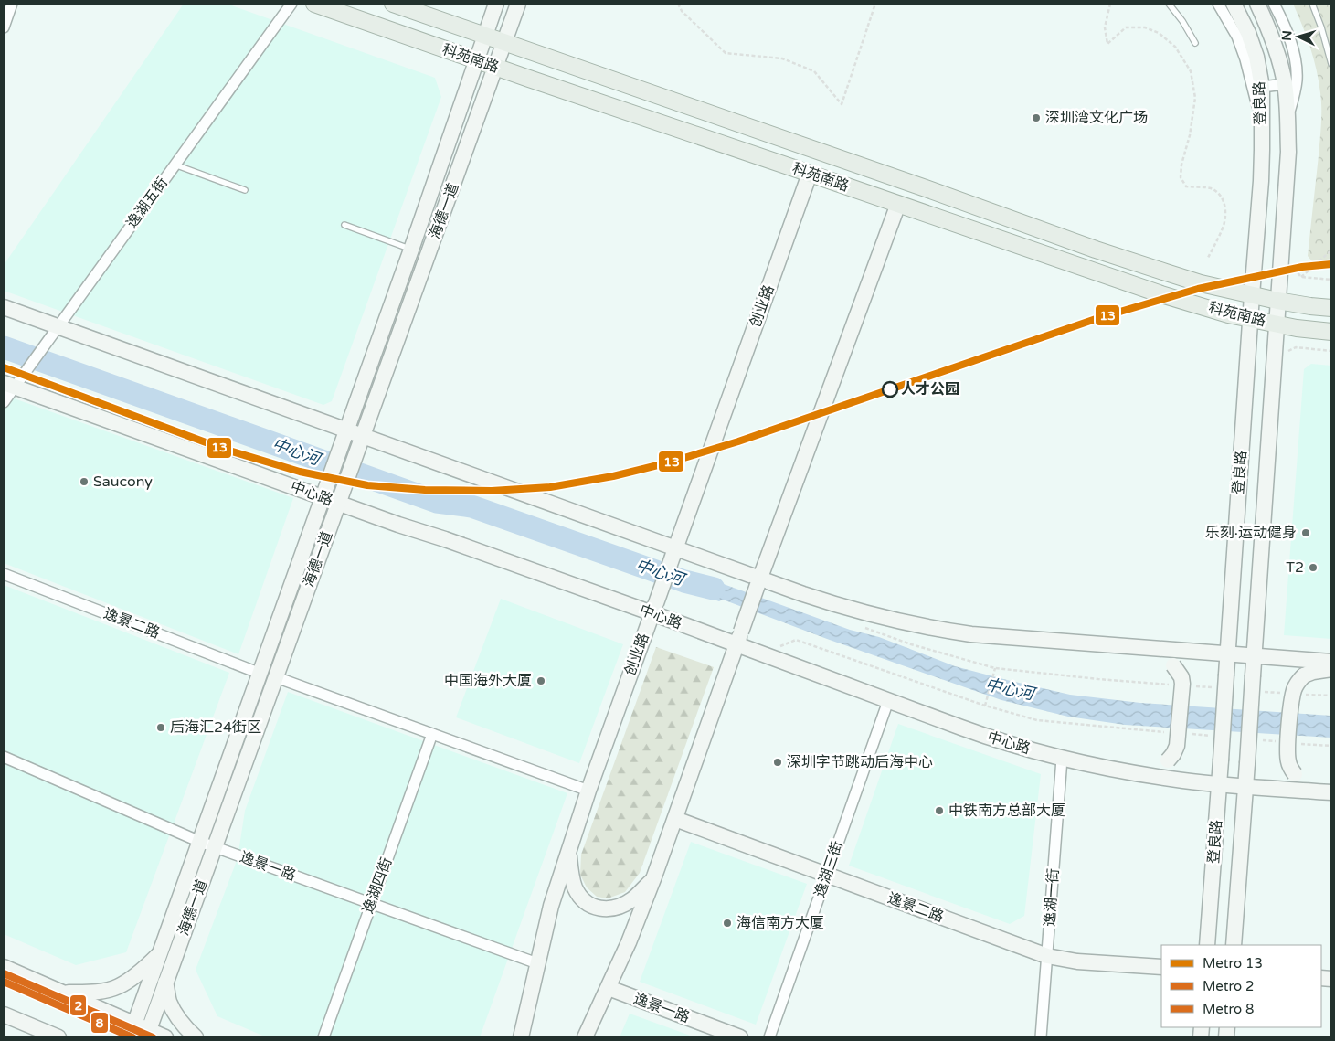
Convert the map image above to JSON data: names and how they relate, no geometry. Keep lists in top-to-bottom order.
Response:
{
  "streets": {
    "main road": [
      "科苑南路",
      "登良路",
      "海德一道",
      "创业路",
      "中心路",
      "逸景二路",
      "逸景一路"
    ],
    "street": [
      "逸湖五街",
      "逸湖三街",
      "逸湖四街",
      "逸湖一街"
    ]
  },
  "crossings": [
    ["科苑南路", "登良路"],
    ["科苑南路", "海德一道"],
    ["科苑南路", "创业路"],
    ["登良路", "中心路"],
    ["逸湖五街", "中心路"],
    ["海德一道", "中心路"],
    ["海德一道", "逸景二路"],
    ["海德一道", "逸景一路"],
    ["创业路", "中心路"],
    ["创业路", "逸景一路"],
    ["中心路", "逸湖三街"],
    ["中心路", "逸湖一街"],
    ["逸景二路", "逸湖三街"],
    ["逸景二路", "逸湖一街"],
    ["逸景一路", "逸湖四街"]
  ],
  "water": ["中心河"],
  "places": [
    "深圳湾文化广场",
    "人才公园",
    "Saucony",
    "乐刻·运动健身",
    "T2",
    "中国海外大厦",
    "后海汇24街区",
    "深圳字节跳动后海中心",
    "中铁南方总部大厦",
    "海信南方大厦"
  ],
  "lines": ["metro line 13", "metro line 2", "metro line 8"],
  "legend": ["Metro 13", "Metro 2", "Metro 8"],
  "north": "left"
}
